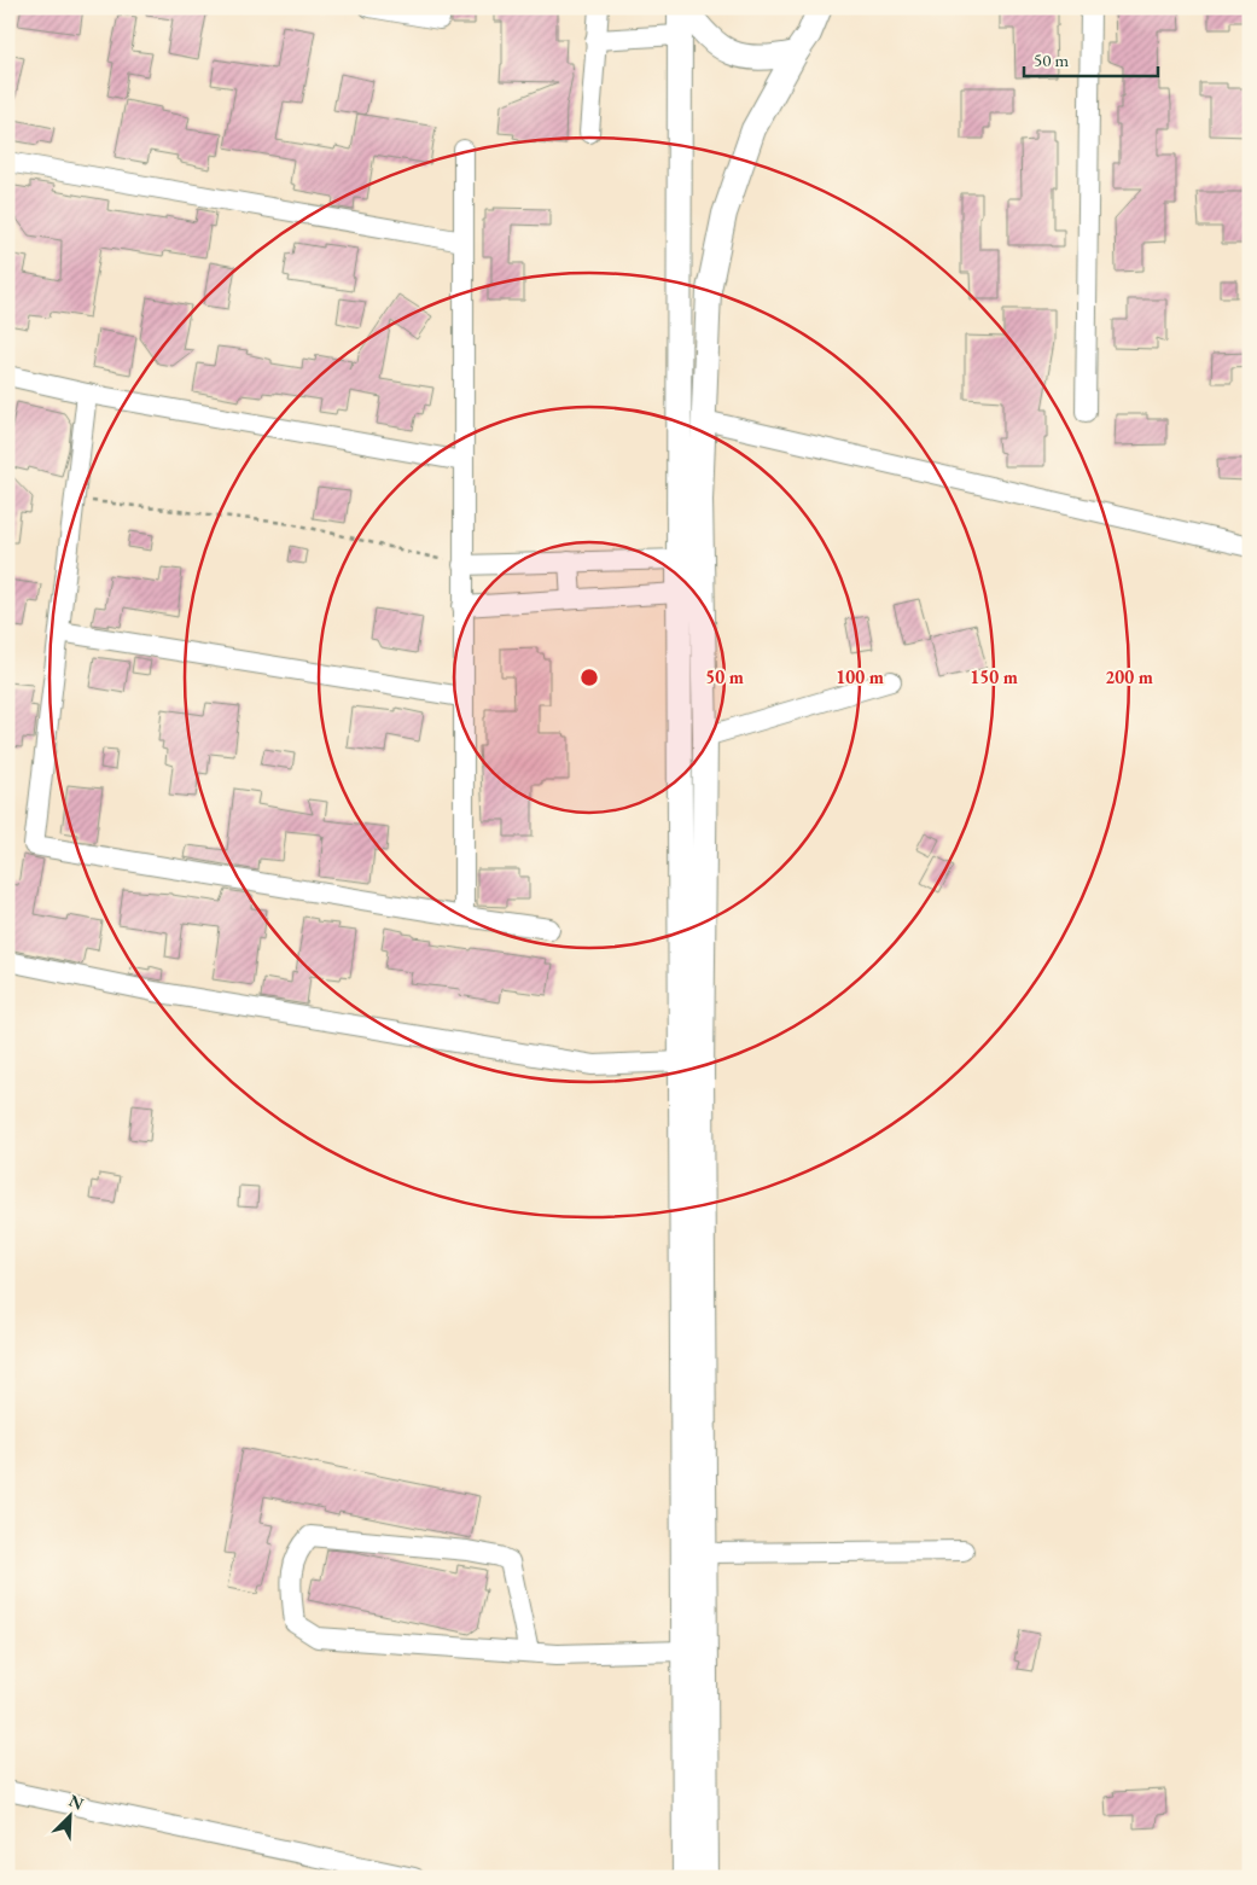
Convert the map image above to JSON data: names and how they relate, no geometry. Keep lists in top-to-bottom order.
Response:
{
  "scale_bar": "50 m",
  "north": "top right",
  "rings": [
    "50 m",
    "100 m",
    "150 m",
    "200 m"
  ]
}
